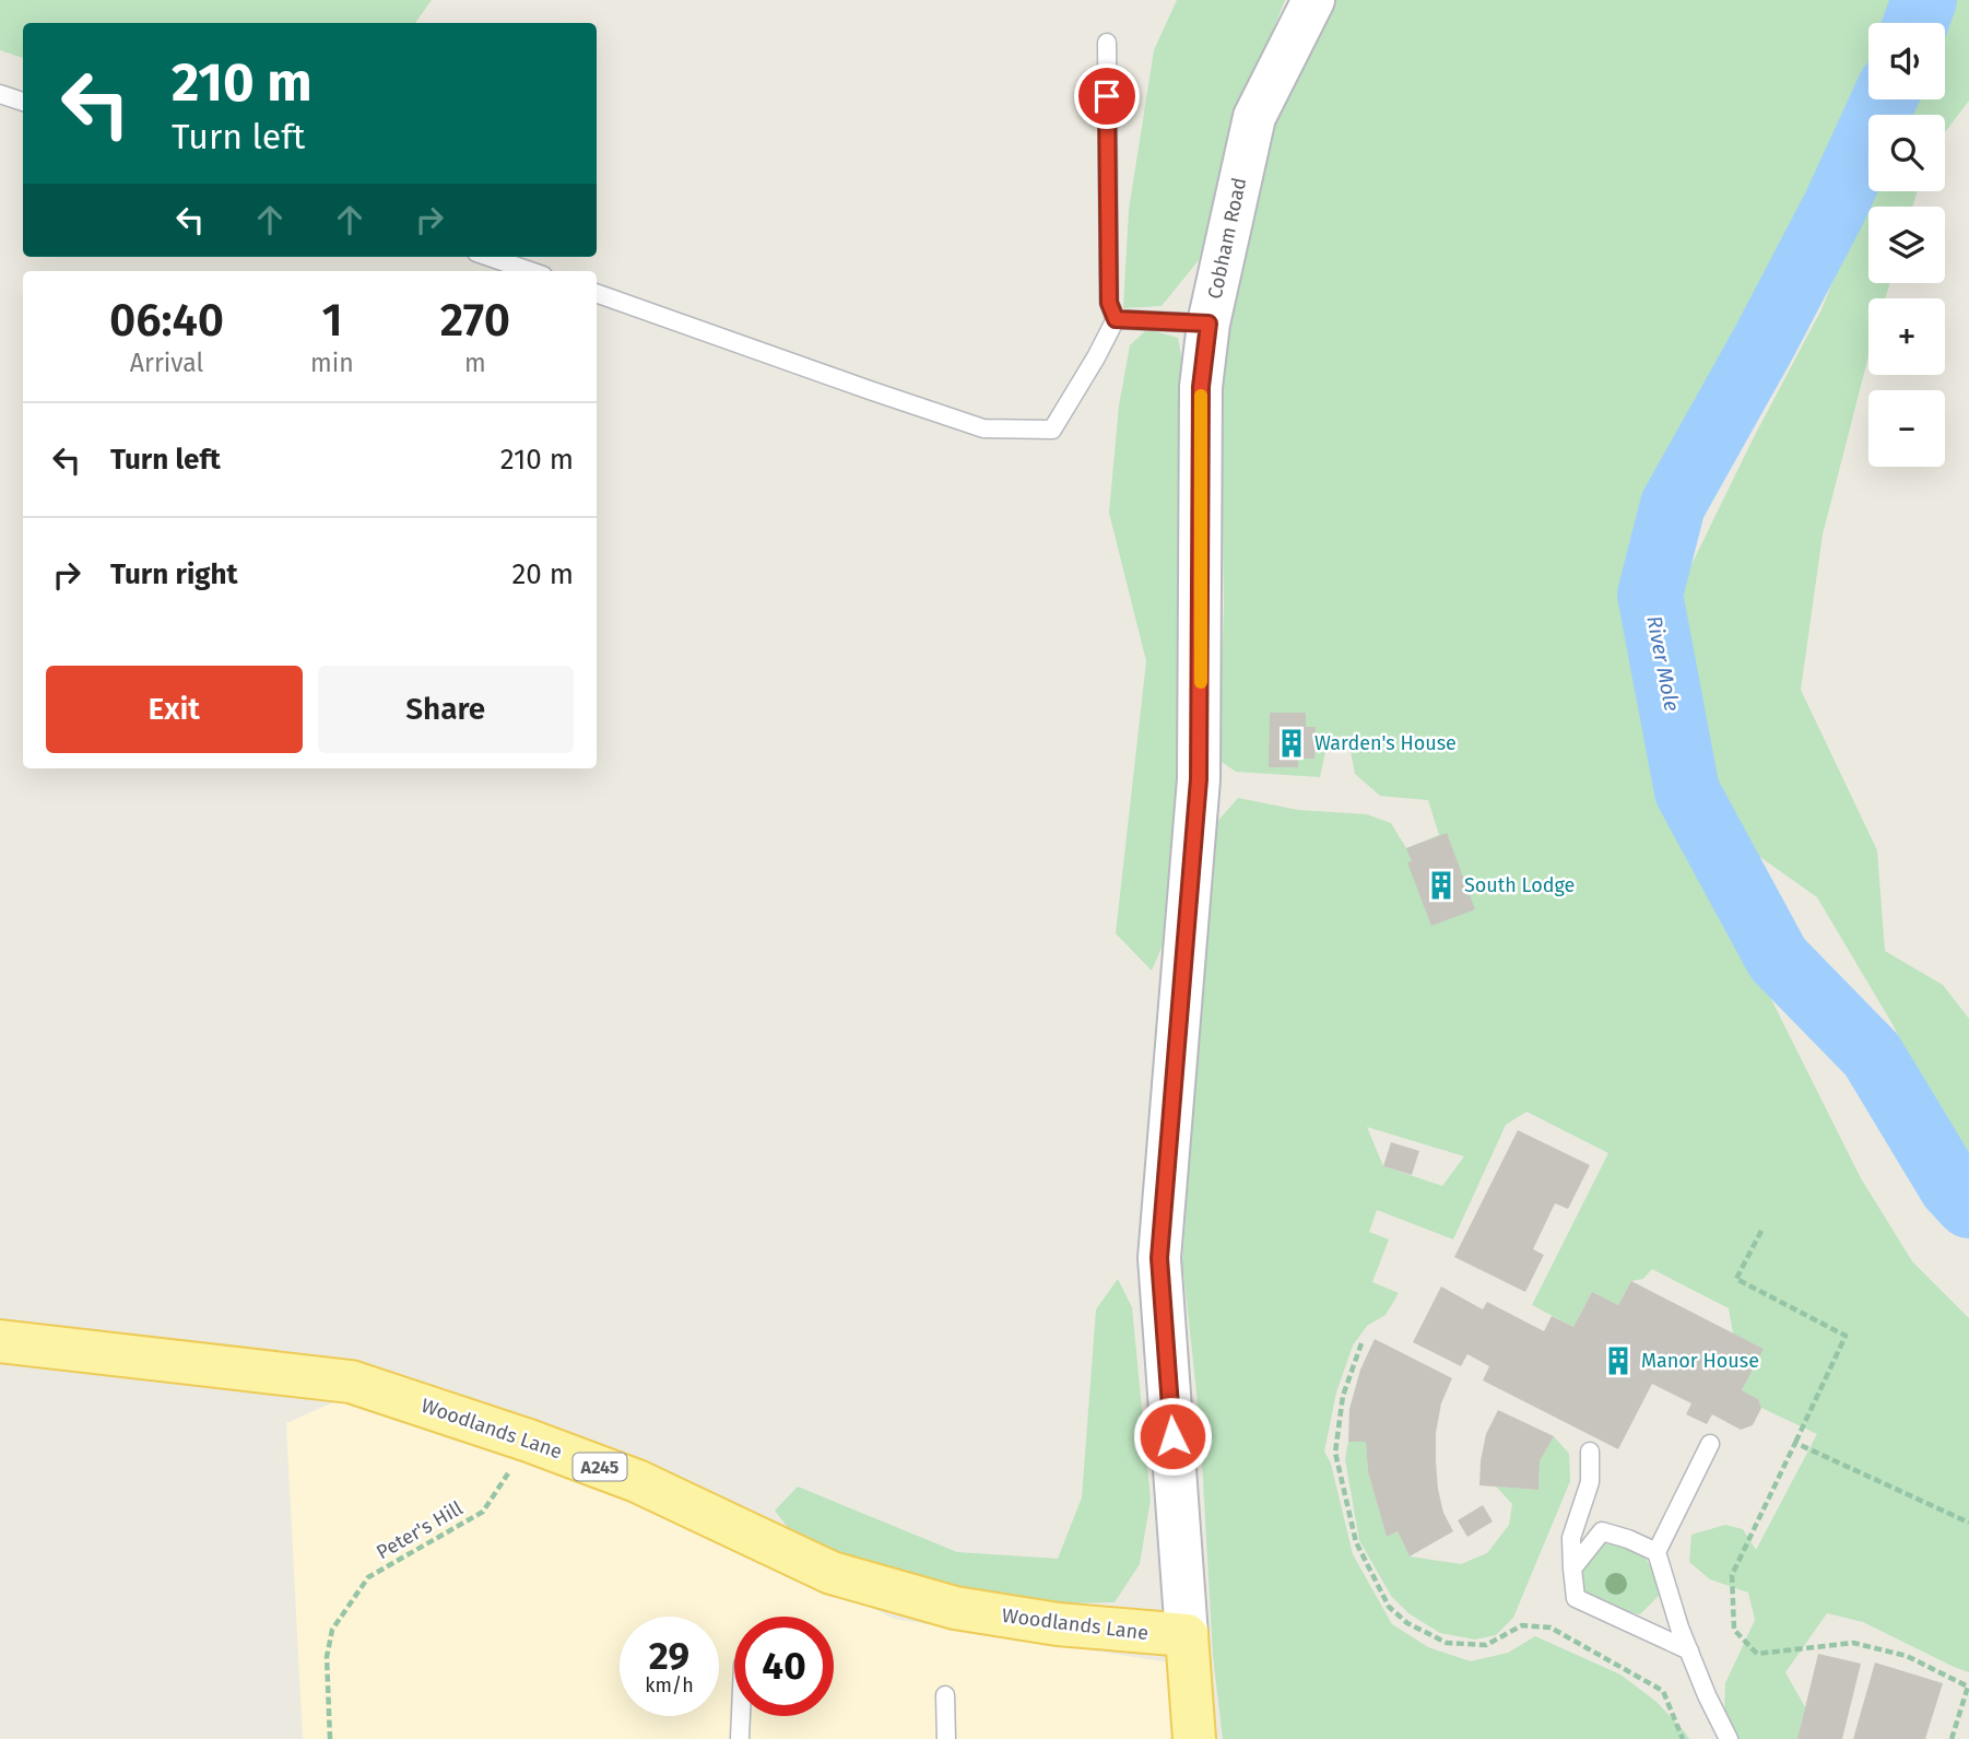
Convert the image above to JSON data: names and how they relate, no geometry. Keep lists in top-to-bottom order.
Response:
{
  "streets": {
    "main road": ["Woodlands Lane", "A245"],
    "street": ["Cobham Road"],
    "path": ["Peter's Hill"]
  },
  "crossings": [
    ["Cobham Road", "Woodlands Lane"],
    ["Woodlands Lane", "Peter's Hill"]
  ],
  "water": ["River Mole"],
  "places": {
    "building": ["Warden's House", "South Lodge", "Manor House"]
  },
  "page": {
    "map_buttons": ["+", "−"],
    "turn": ["210 m", "Turn left"],
    "eta": [
      "06:40",
      "Arrival",
      "1",
      "min",
      "270",
      "m"
    ],
    "list": [
      {
        "name": "Turn left",
        "value": "210 m"
      },
      {
        "name": "Turn right",
        "value": "20 m"
      }
    ],
    "buttons": ["Exit", "Share"],
    "speed": "29 km/h",
    "limit": "40"
  }
}
